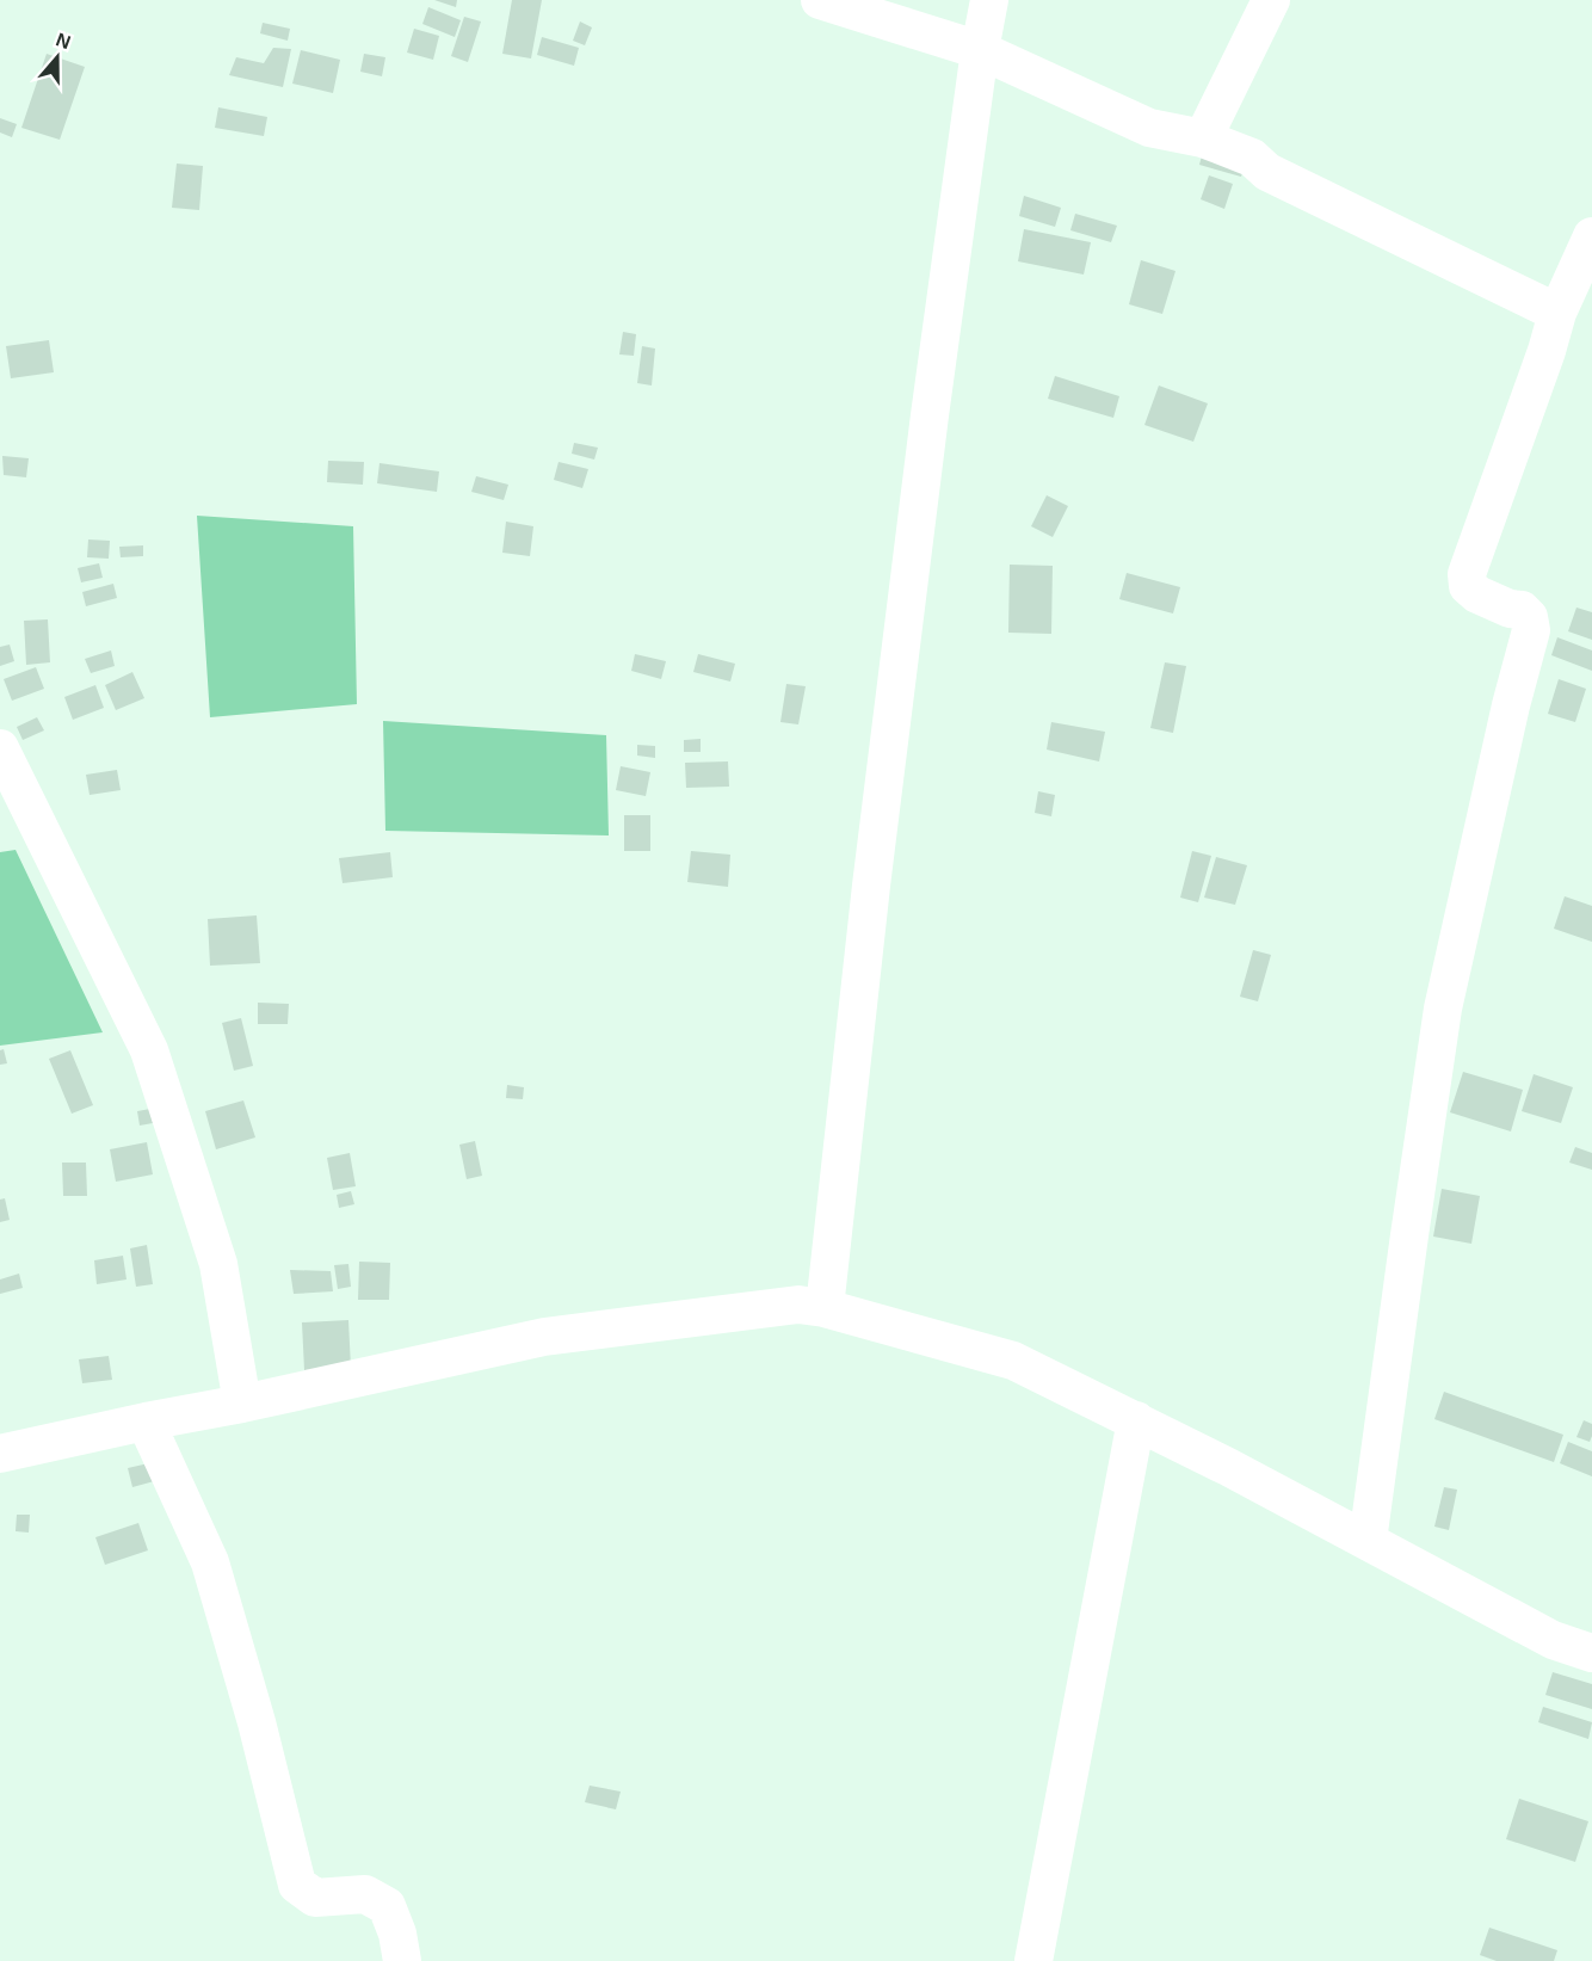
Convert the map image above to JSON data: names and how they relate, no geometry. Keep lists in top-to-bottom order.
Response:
{
  "north": "top"
}
